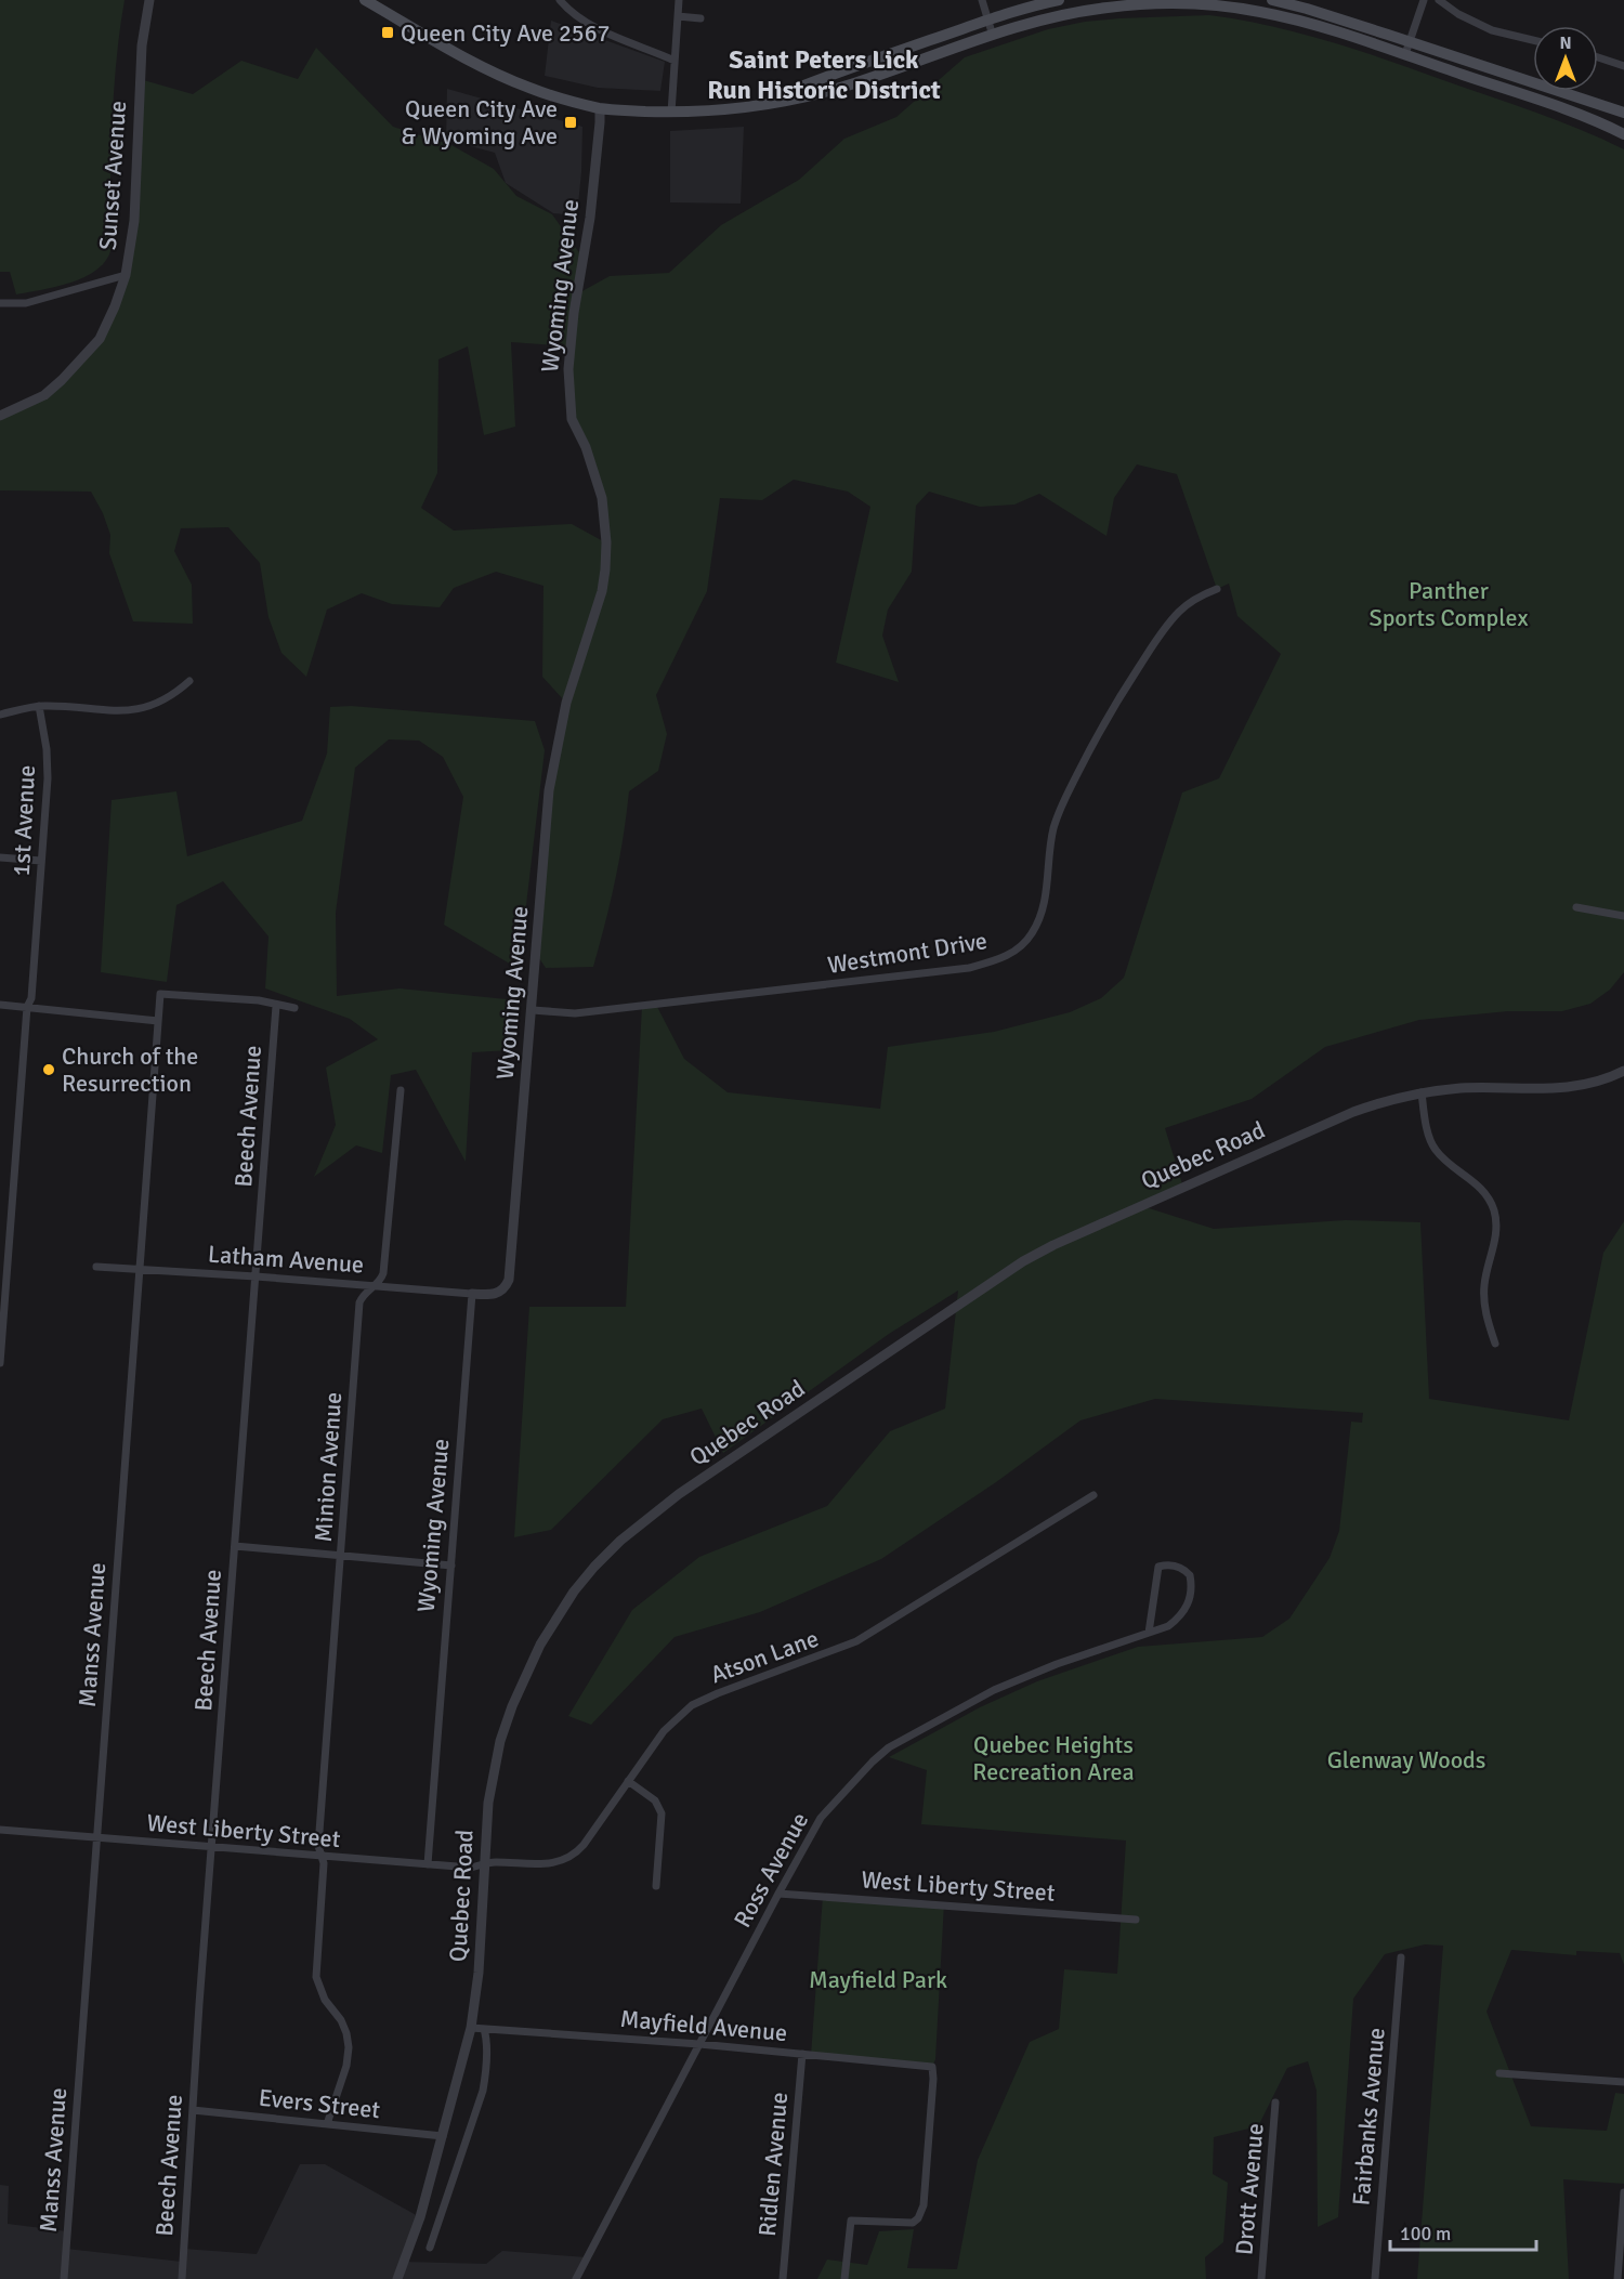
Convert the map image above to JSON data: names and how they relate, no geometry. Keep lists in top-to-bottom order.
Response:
{
  "streets": {
    "street": [
      "Sunset Avenue",
      "Wyoming Avenue",
      "1st Avenue",
      "Westmont Drive",
      "Beech Avenue",
      "Quebec Road",
      "Latham Avenue",
      "Minion Avenue",
      "Manss Avenue",
      "Atson Lane",
      "West Liberty Street",
      "Ross Avenue",
      "Mayfield Avenue",
      "Evers Street",
      "Fairbanks Avenue",
      "Ridlen Avenue",
      "Drott Avenue"
    ]
  },
  "crossings": [
    ["Wyoming Avenue", "Westmont Drive"],
    ["Wyoming Avenue", "Latham Avenue"],
    ["Wyoming Avenue", "West Liberty Street"],
    ["Beech Avenue", "Latham Avenue"],
    ["Beech Avenue", "Manss Avenue"],
    ["Beech Avenue", "West Liberty Street"],
    ["Beech Avenue", "Evers Street"],
    ["Quebec Road", "Atson Lane"],
    ["Quebec Road", "West Liberty Street"],
    ["Quebec Road", "Mayfield Avenue"],
    ["Quebec Road", "Evers Street"],
    ["Latham Avenue", "Minion Avenue"],
    ["Latham Avenue", "Manss Avenue"],
    ["Minion Avenue", "West Liberty Street"],
    ["Minion Avenue", "Evers Street"],
    ["Manss Avenue", "West Liberty Street"],
    ["Atson Lane", "West Liberty Street"],
    ["West Liberty Street", "Ross Avenue"],
    ["Ross Avenue", "Mayfield Avenue"],
    ["Mayfield Avenue", "Ridlen Avenue"]
  ],
  "districts": ["Saint Peters Lick Run Historic District"],
  "parks": [
    "Panther Sports Complex",
    "Quebec Heights Recreation Area",
    "Glenway Woods",
    "Mayfield Park"
  ],
  "places": {
    "transit": ["Queen City Ave 2567", "Queen City Ave & Wyoming Ave"],
    "other": ["Church of the Resurrection"]
  },
  "scale_bar": "100 m",
  "north": "top"
}
